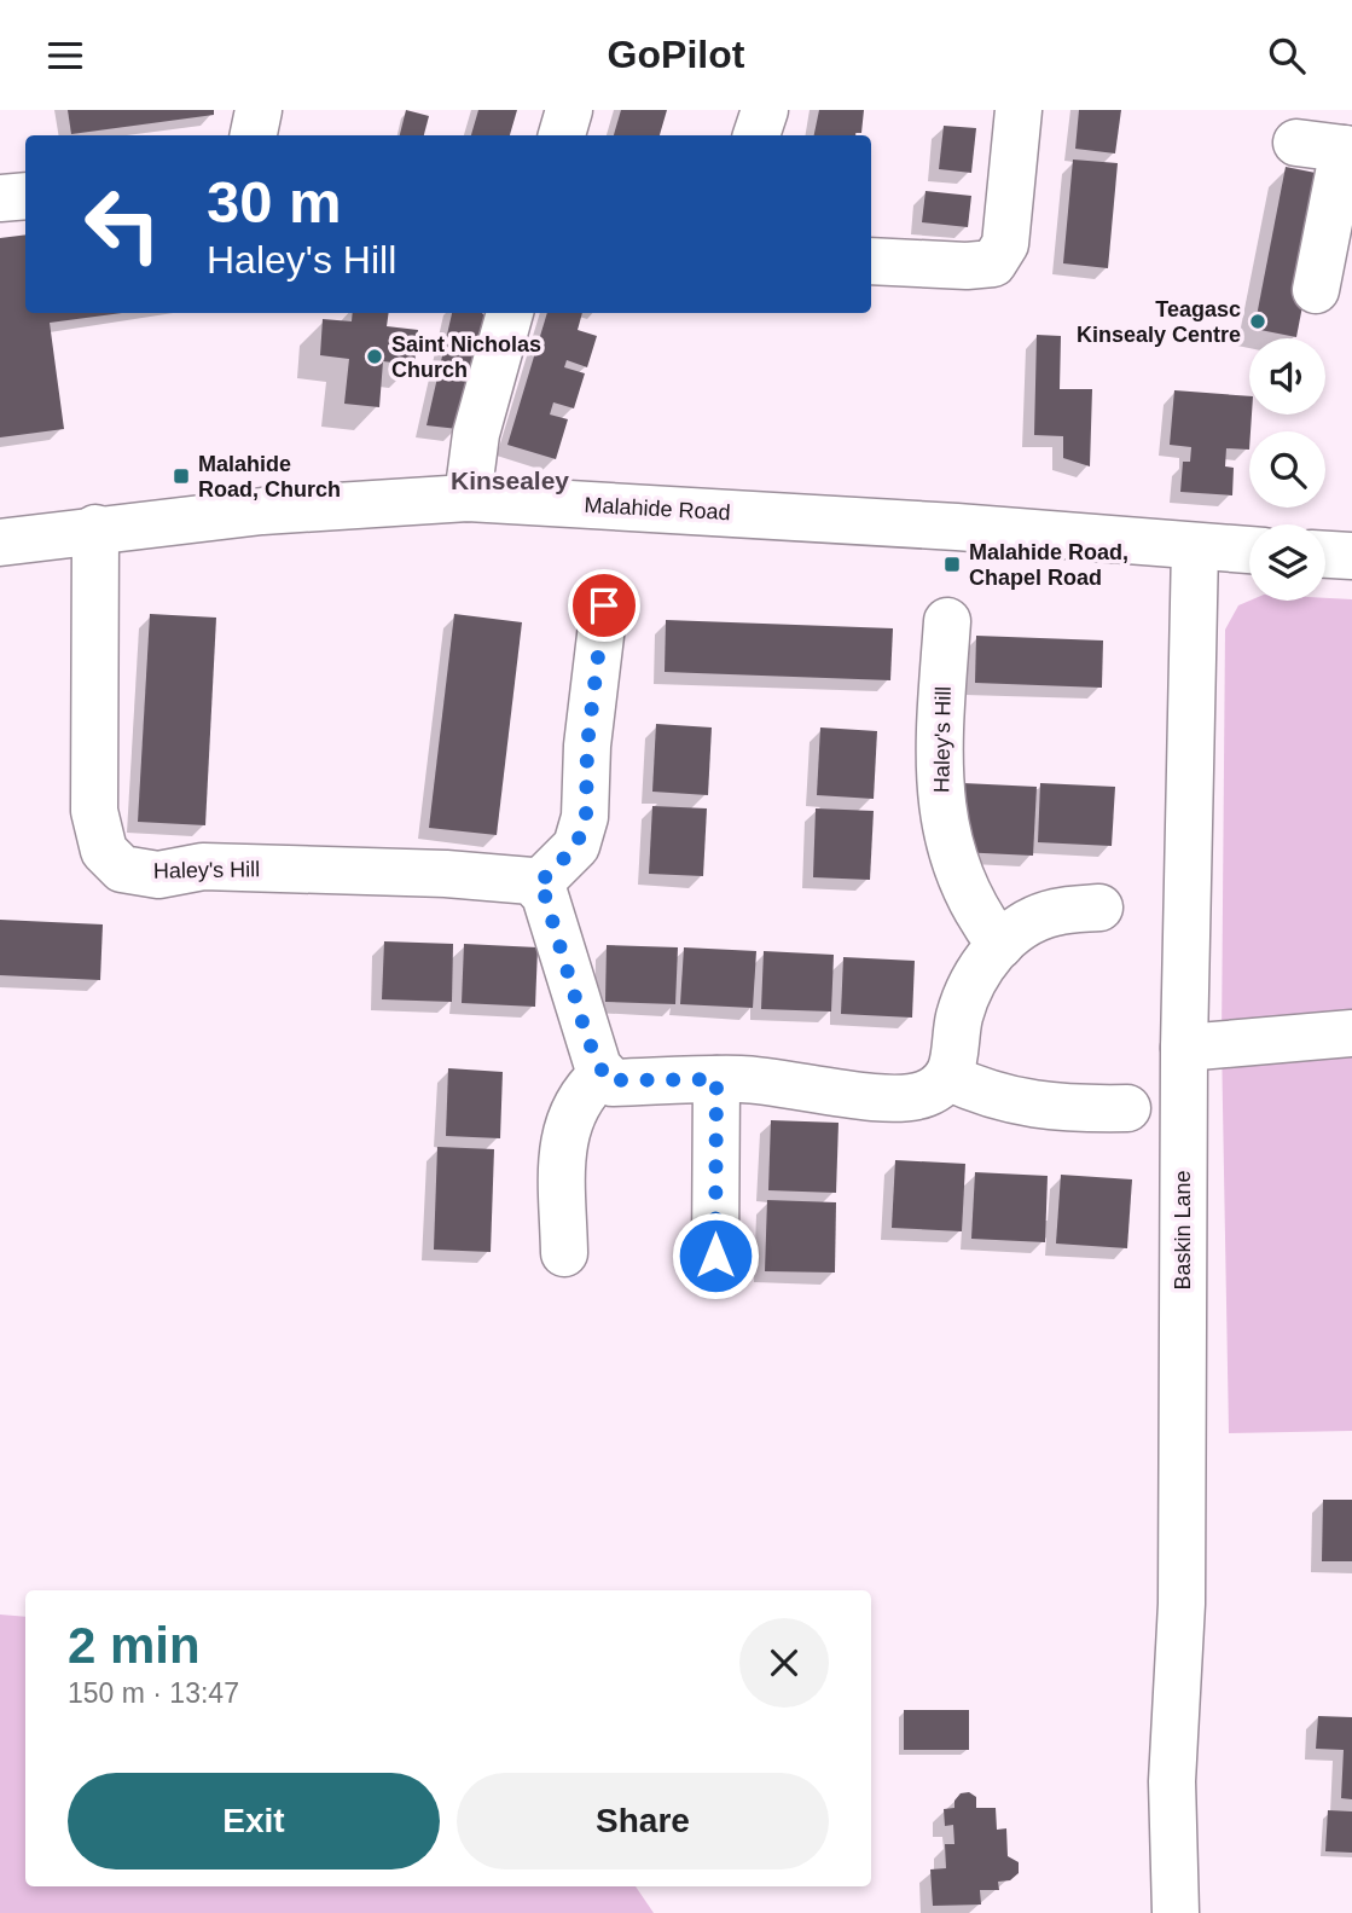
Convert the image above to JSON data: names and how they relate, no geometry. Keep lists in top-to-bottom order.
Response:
{
  "streets": {
    "street": ["Malahide Road", "Haley's Hill", "Baskin Lane"]
  },
  "crossings": [
    ["Malahide Road", "Haley's Hill"],
    ["Malahide Road", "Baskin Lane"]
  ],
  "districts": ["Kinsealey"],
  "places": {
    "other": ["Teagasc Kinsealy Centre", "Saint Nicholas Church"],
    "transit": ["Malahide Road, Church", "Malahide Road, Chapel Road"]
  },
  "page": {
    "header": "GoPilot",
    "turn": ["30 m", "Haley's Hill"],
    "heading": ["2 min", "150 m · 13:47"],
    "buttons": ["Exit", "Share"]
  }
}
